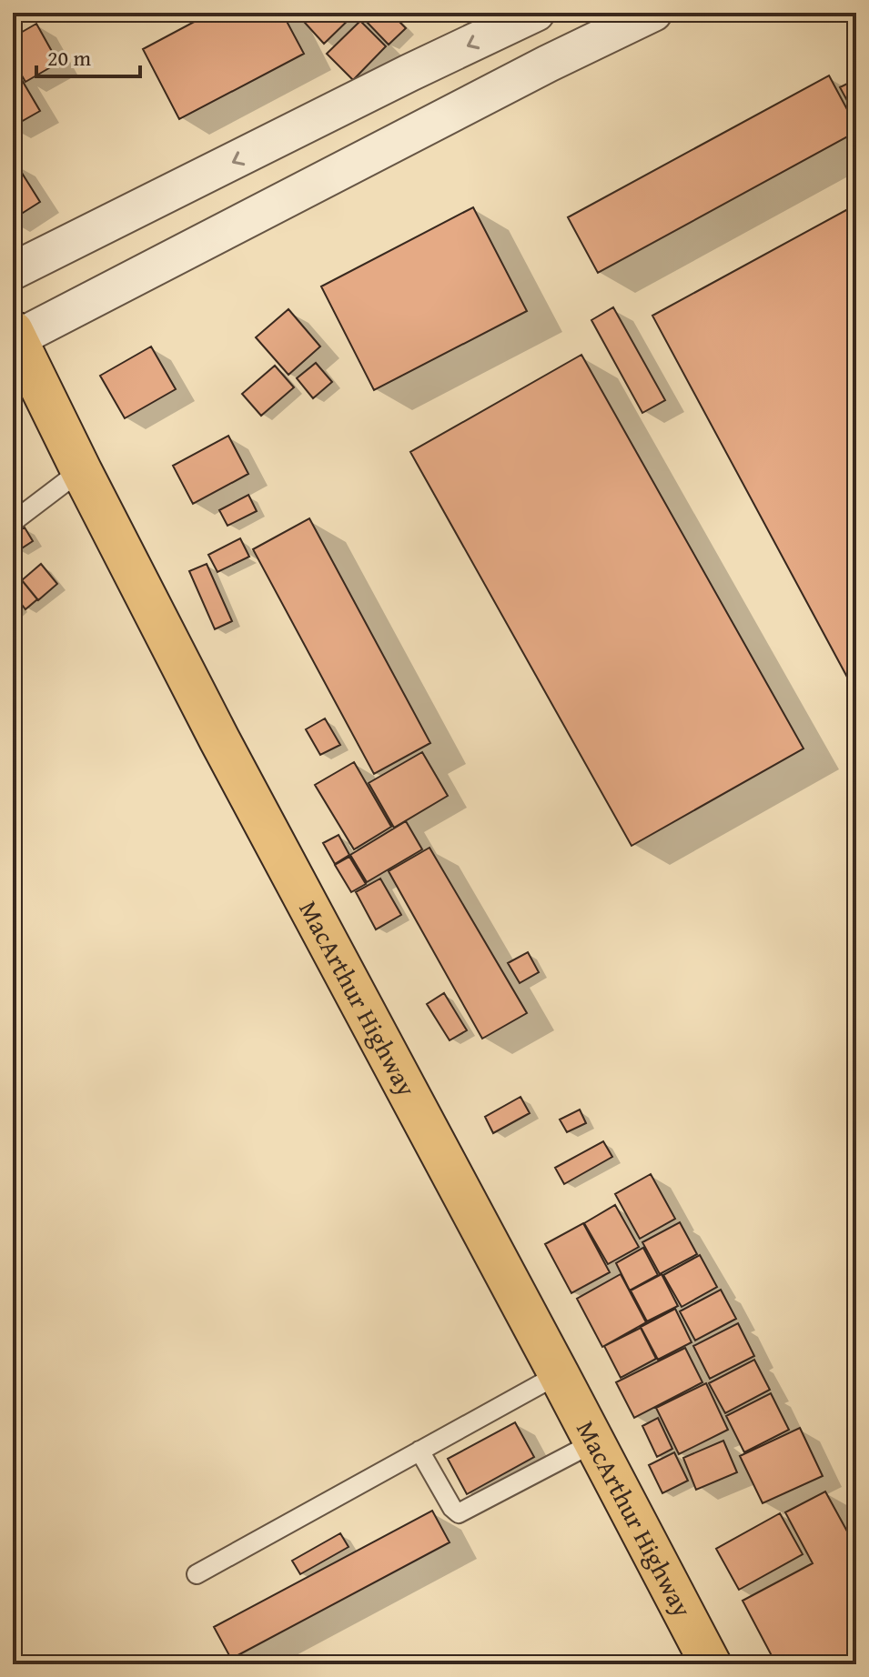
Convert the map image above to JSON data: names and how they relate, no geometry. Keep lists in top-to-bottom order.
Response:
{
  "streets": {
    "highway": ["MacArthur Highway"]
  },
  "scale_bar": "20 m"
}
